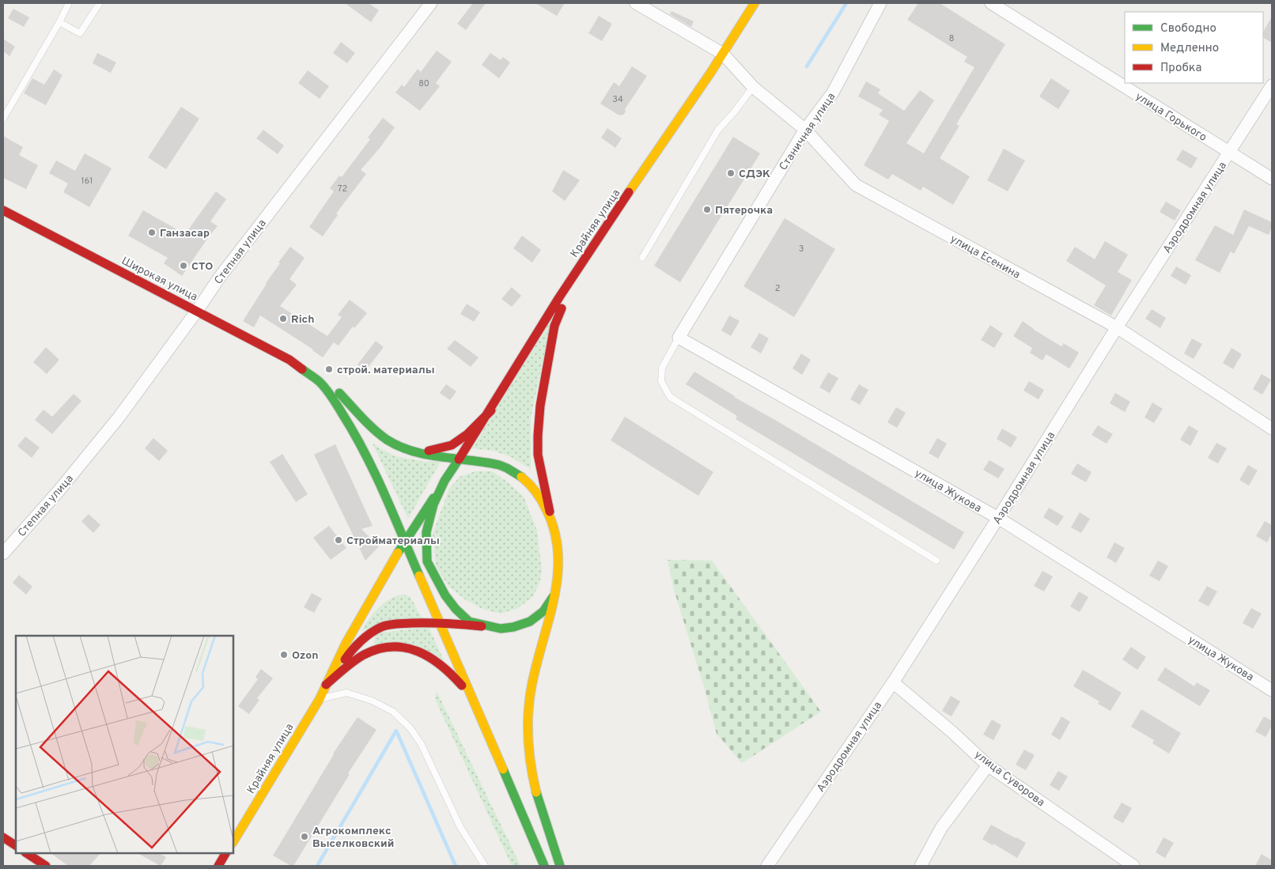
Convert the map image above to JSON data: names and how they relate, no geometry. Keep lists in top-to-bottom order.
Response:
{
  "streets": {
    "main road": ["Крайняя улица", "Широкая улица"],
    "street": [
      "улица Горького",
      "Станичная улица",
      "Аэродромная улица",
      "Степная улица",
      "улица Есенина",
      "улица Жукова",
      "улица Суворова"
    ]
  },
  "crossings": [
    ["улица Горького", "Аэродромная улица"],
    ["Станичная улица", "улица Есенина"],
    ["Станичная улица", "улица Жукова"],
    ["Аэродромная улица", "улица Есенина"],
    ["Аэродромная улица", "улица Жукова"],
    ["Аэродромная улица", "улица Суворова"],
    ["Крайняя улица", "улица Есенина"],
    ["Степная улица", "Широкая улица"]
  ],
  "places": [
    "СДЭК",
    "Пятерочка",
    "Ганзасар",
    "СТО",
    "Rich",
    "строй. материалы",
    "Стройматериалы",
    "Ozon",
    "Агрокомплекс Выселковский"
  ],
  "house_numbers": [
    "8",
    "80",
    "34",
    "161",
    "72",
    "3",
    "2"
  ],
  "legend": ["Свободно", "Медленно", "Пробка"]
}
